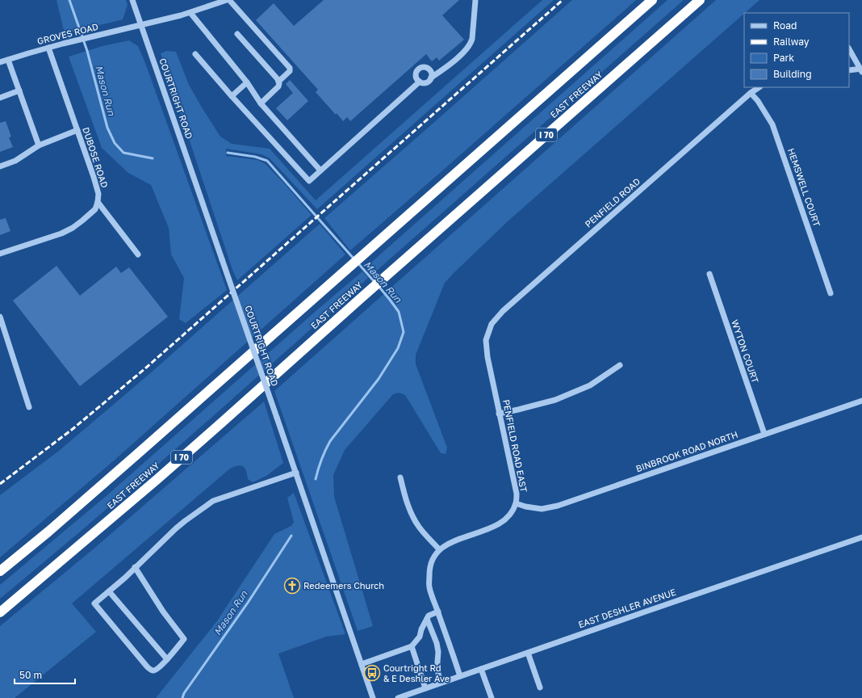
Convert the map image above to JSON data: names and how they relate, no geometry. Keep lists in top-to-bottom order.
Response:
{
  "streets": {
    "highway": ["EAST FREEWAY", "I 70"],
    "street": [
      "GROVES ROAD",
      "COURTRIGHT ROAD",
      "DUBOSE ROAD",
      "HEMSWELL COURT",
      "PENFIELD ROAD",
      "WYTON COURT",
      "PENFIELD ROAD EAST",
      "BINBROOK ROAD NORTH",
      "EAST DESHLER AVENUE"
    ]
  },
  "crossings": [
    ["GROVES ROAD", "COURTRIGHT ROAD"],
    ["GROVES ROAD", "DUBOSE ROAD"],
    ["HEMSWELL COURT", "PENFIELD ROAD"],
    ["PENFIELD ROAD", "PENFIELD ROAD EAST"],
    ["WYTON COURT", "BINBROOK ROAD NORTH"],
    ["PENFIELD ROAD EAST", "BINBROOK ROAD NORTH"],
    ["PENFIELD ROAD EAST", "EAST DESHLER AVENUE"]
  ],
  "water": ["Mason Run"],
  "places": {
    "church": ["Redeemers Church"],
    "bus stop": ["Courtright Rd & E Deshler Ave"]
  },
  "legend": [
    "Road",
    "Railway",
    "Park",
    "Building"
  ],
  "scale_bar": "50 m"
}
